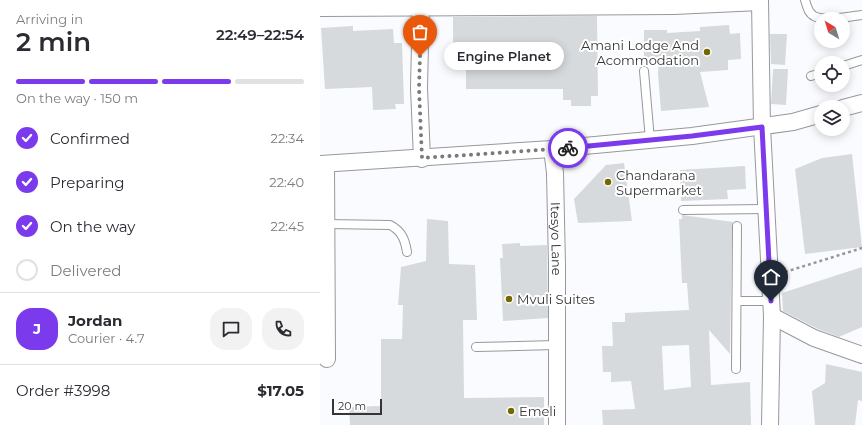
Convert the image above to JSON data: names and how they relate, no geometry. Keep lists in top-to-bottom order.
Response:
{
  "streets": {
    "street": ["Itesyo Lane"]
  },
  "places": [
    "Amani Lodge And Acommodation",
    "Engine Planet",
    "Chandarana Supermarket",
    "Mvuli Suites",
    "Emeli"
  ],
  "scale_bar": "20 m",
  "north": "top left",
  "page": {
    "heading": ["2 min", "Arriving in", "22:49–22:54"],
    "panel": [
      "Jordan",
      "Courier · 4.7",
      "Order #3998",
      "$17.05"
    ],
    "bubble": "Engine Planet",
    "bar": "On the way · 150 m",
    "list": [
      ["Confirmed", "22:34"],
      ["Preparing", "22:40"],
      ["On the way", "22:45"],
      "Delivered"
    ],
    "round": "J",
    "scale": "20 m"
  }
}
